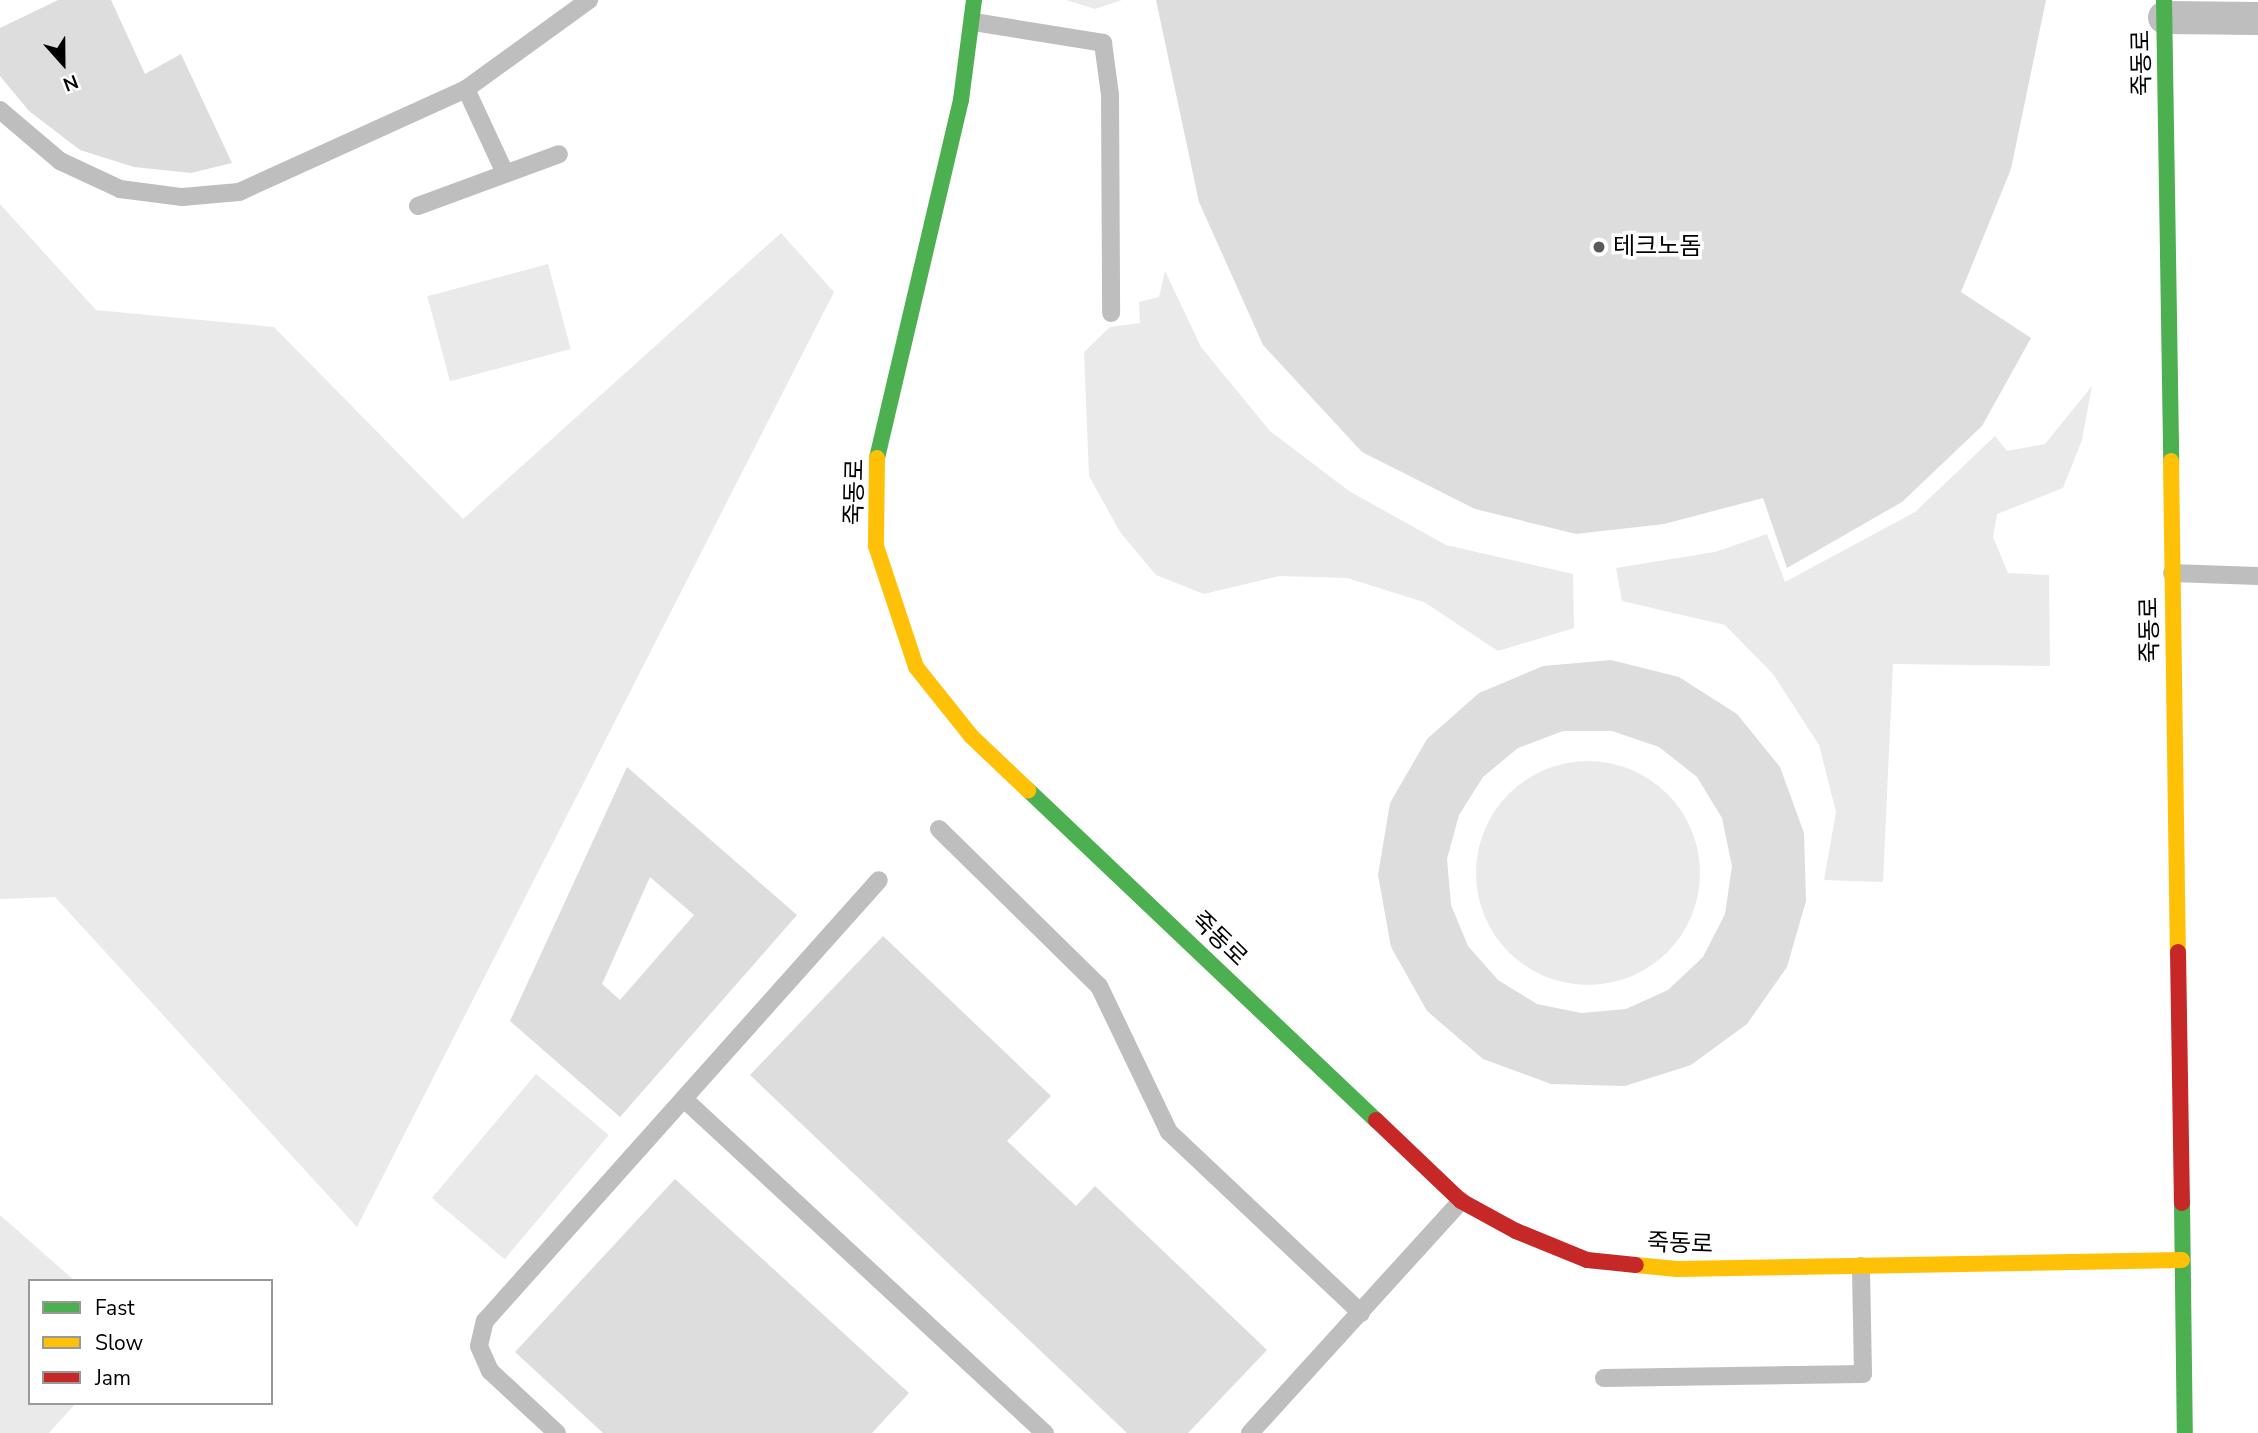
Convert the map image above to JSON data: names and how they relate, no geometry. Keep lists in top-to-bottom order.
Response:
{
  "streets": {
    "street": ["죽동로"]
  },
  "places": ["테크노돔"],
  "legend": ["Fast", "Slow", "Jam"],
  "north": "bottom"
}
